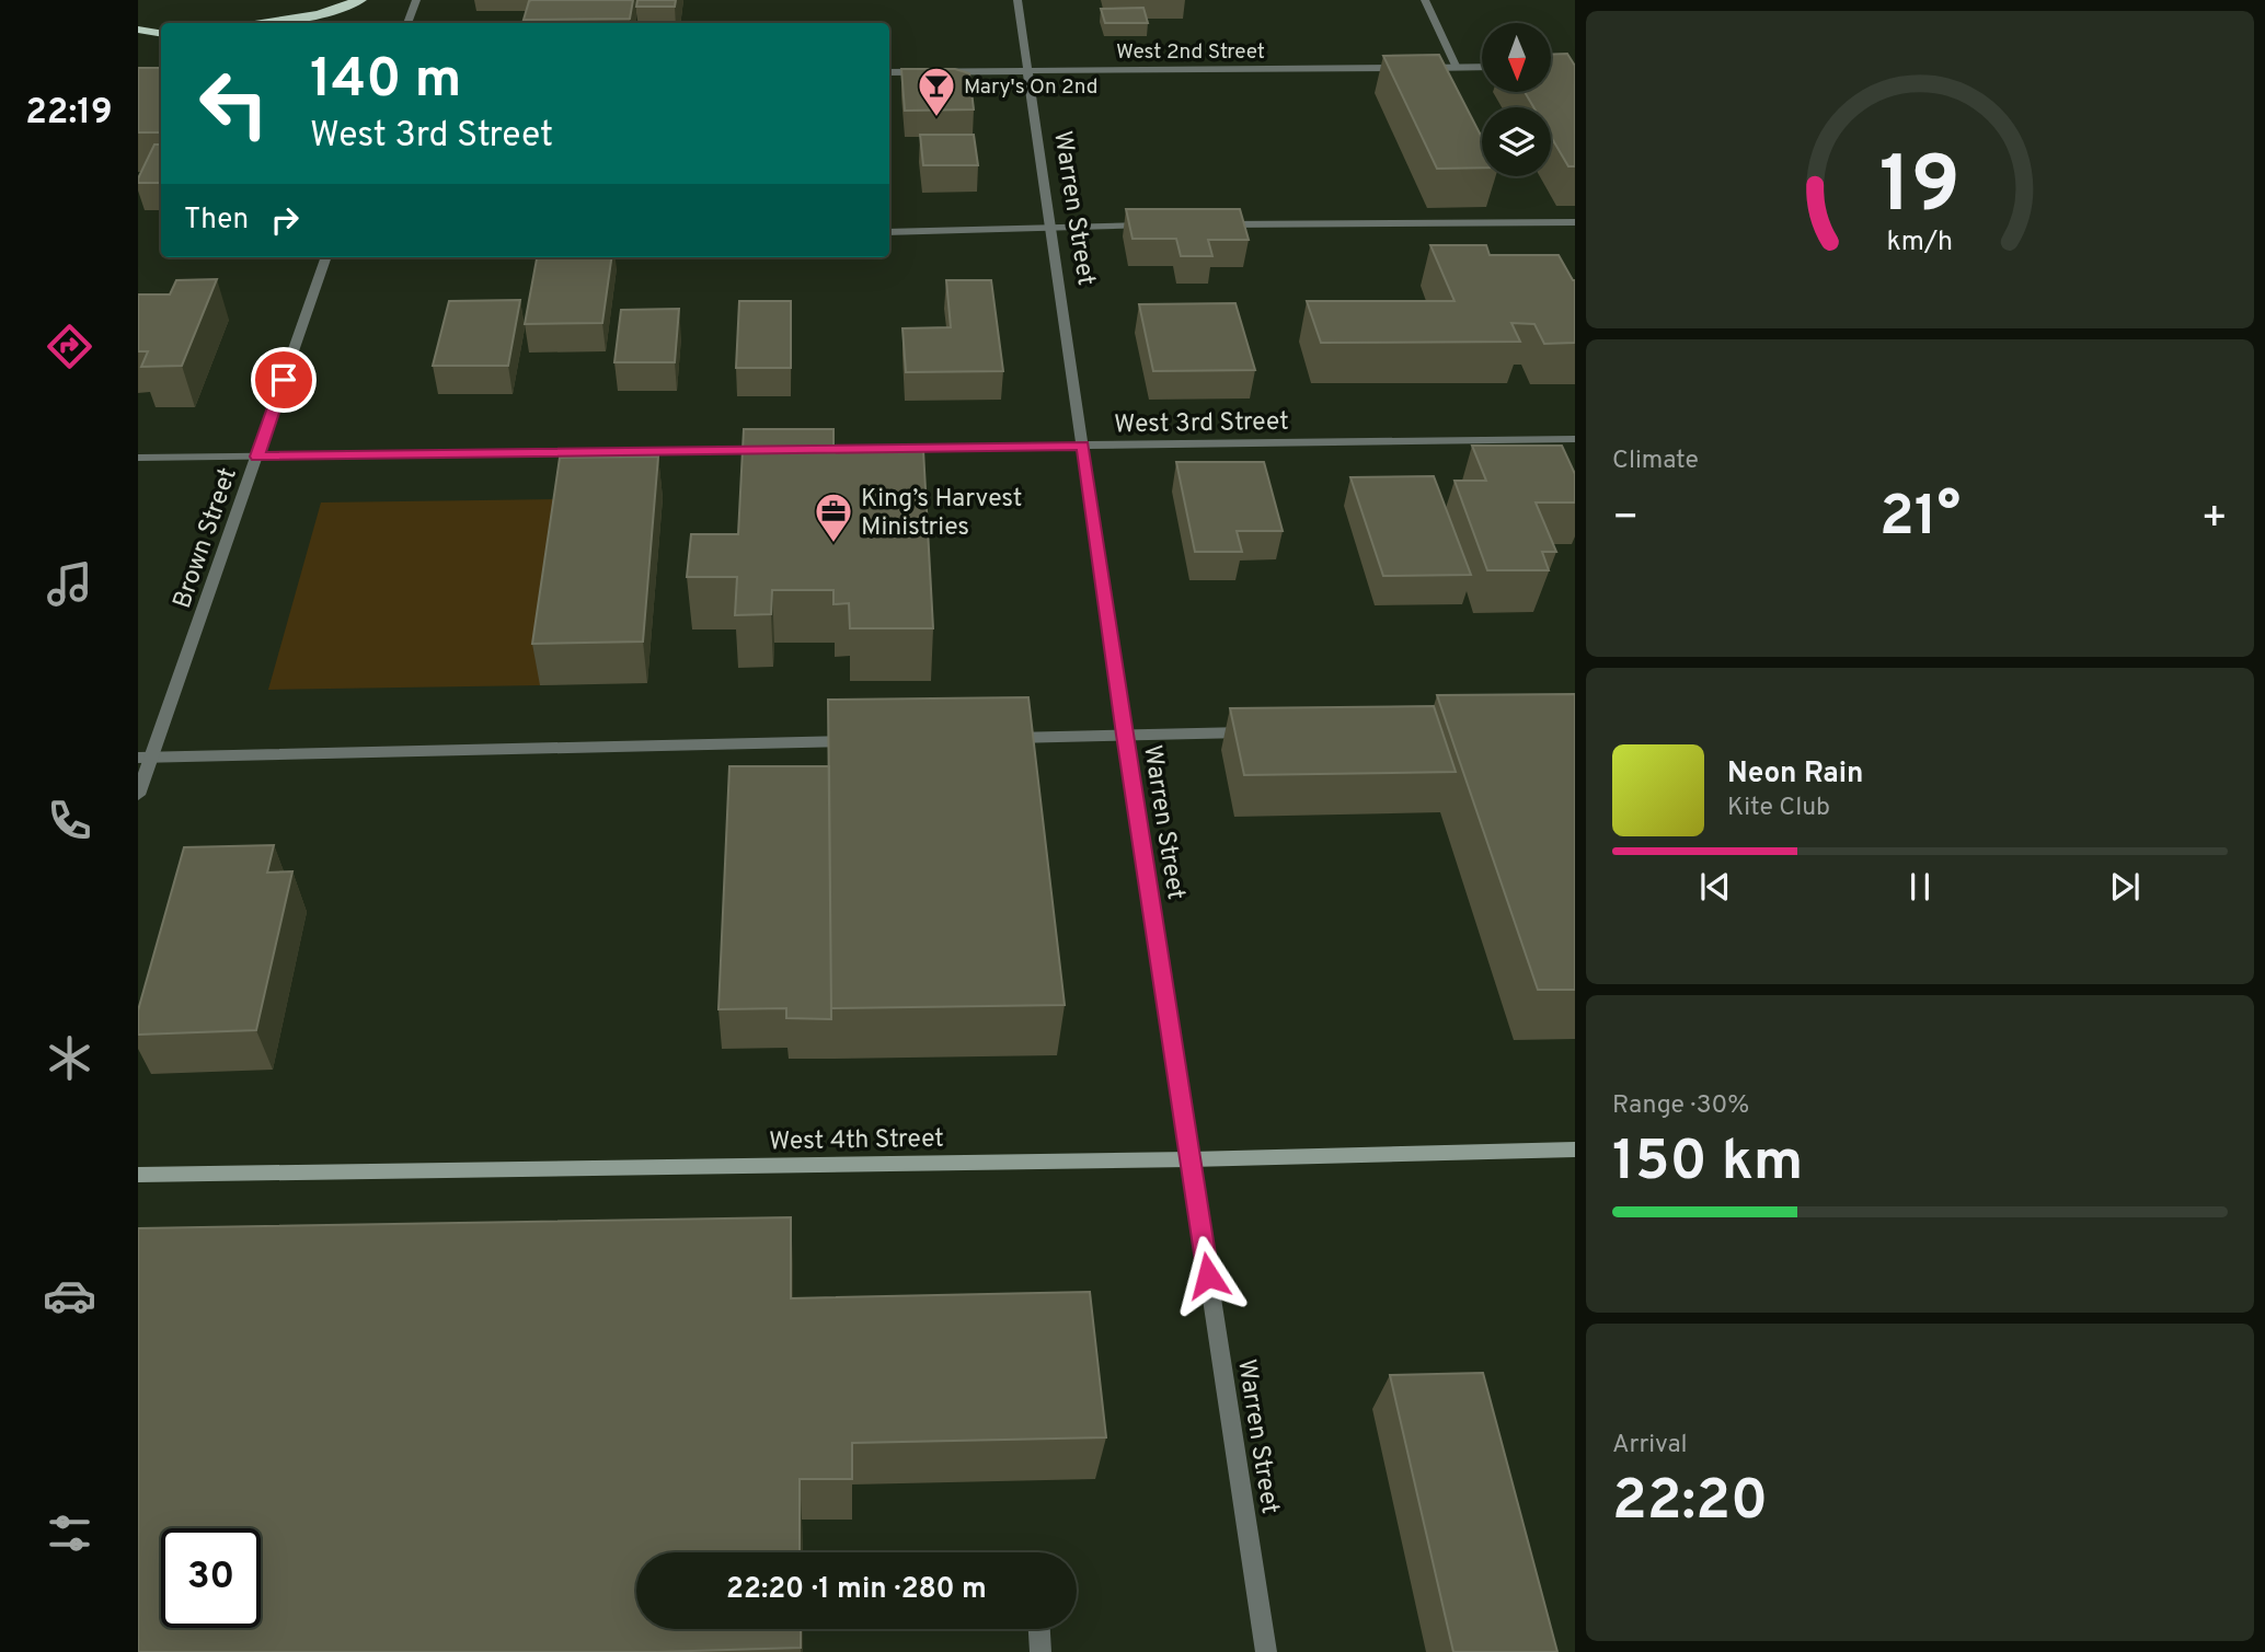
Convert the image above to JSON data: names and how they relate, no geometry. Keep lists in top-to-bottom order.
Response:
{
  "streets": {
    "main road": ["West 4th Street"],
    "street": [
      "West 2nd Street",
      "Warren Street",
      "West 3rd Street",
      "Brown Street"
    ]
  },
  "crossings": [
    ["West 2nd Street", "Warren Street"],
    ["Warren Street", "West 3rd Street"],
    ["Warren Street", "West 4th Street"]
  ],
  "places": {
    "bar": ["Mary's On 2nd"],
    "office": ["King’s Harvest Ministries"]
  },
  "north": "bottom",
  "page": {
    "tabs": "22:19",
    "turn": ["140 m", "West 3rd Street"],
    "then": "Then",
    "tile": [
      "Climate",
      ["Range · 30%", "150 km"],
      ["Arrival", "22:20"]
    ],
    "heat": ["−", "21°", "+"],
    "song": ["Neon Rain", "Kite Club"],
    "limit": "30",
    "trip": "22:20 · 1 min · 280 m",
    "gauge": ["19", "km/h"]
  }
}
